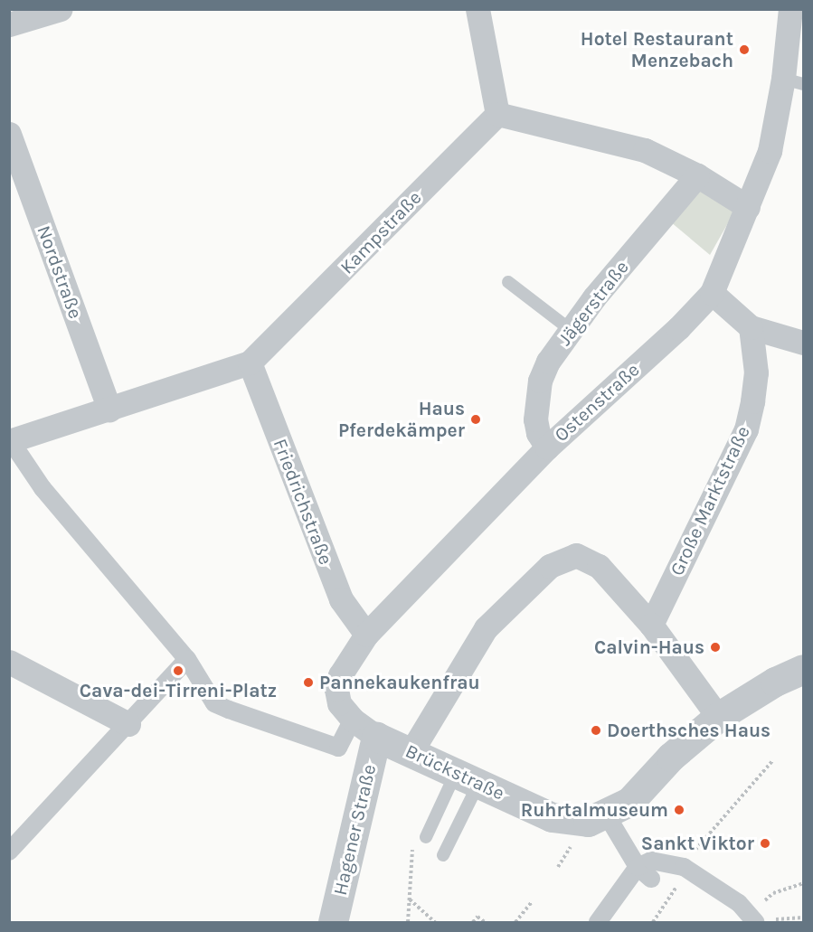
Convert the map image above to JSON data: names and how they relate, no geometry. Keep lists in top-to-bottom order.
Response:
{
  "streets": {
    "street": [
      "Kampstraße",
      "Nordstraße",
      "Jägerstraße",
      "Ostenstraße",
      "Große Marktstraße",
      "Friedrichstraße",
      "Brückstraße",
      "Hagener Straße"
    ]
  },
  "crossings": [
    ["Kampstraße", "Nordstraße"],
    ["Kampstraße", "Friedrichstraße"],
    ["Jägerstraße", "Ostenstraße"],
    ["Ostenstraße", "Friedrichstraße"],
    ["Ostenstraße", "Brückstraße"],
    ["Ostenstraße", "Hagener Straße"],
    ["Brückstraße", "Hagener Straße"]
  ],
  "places": [
    "Hotel Restaurant Menzebach",
    "Haus Pferdekämper",
    "Calvin-Haus",
    "Cava-dei-Tirreni-Platz",
    "Pannekaukenfrau",
    "Doerthsches Haus",
    "Ruhrtalmuseum",
    "Sankt Viktor"
  ]
}
